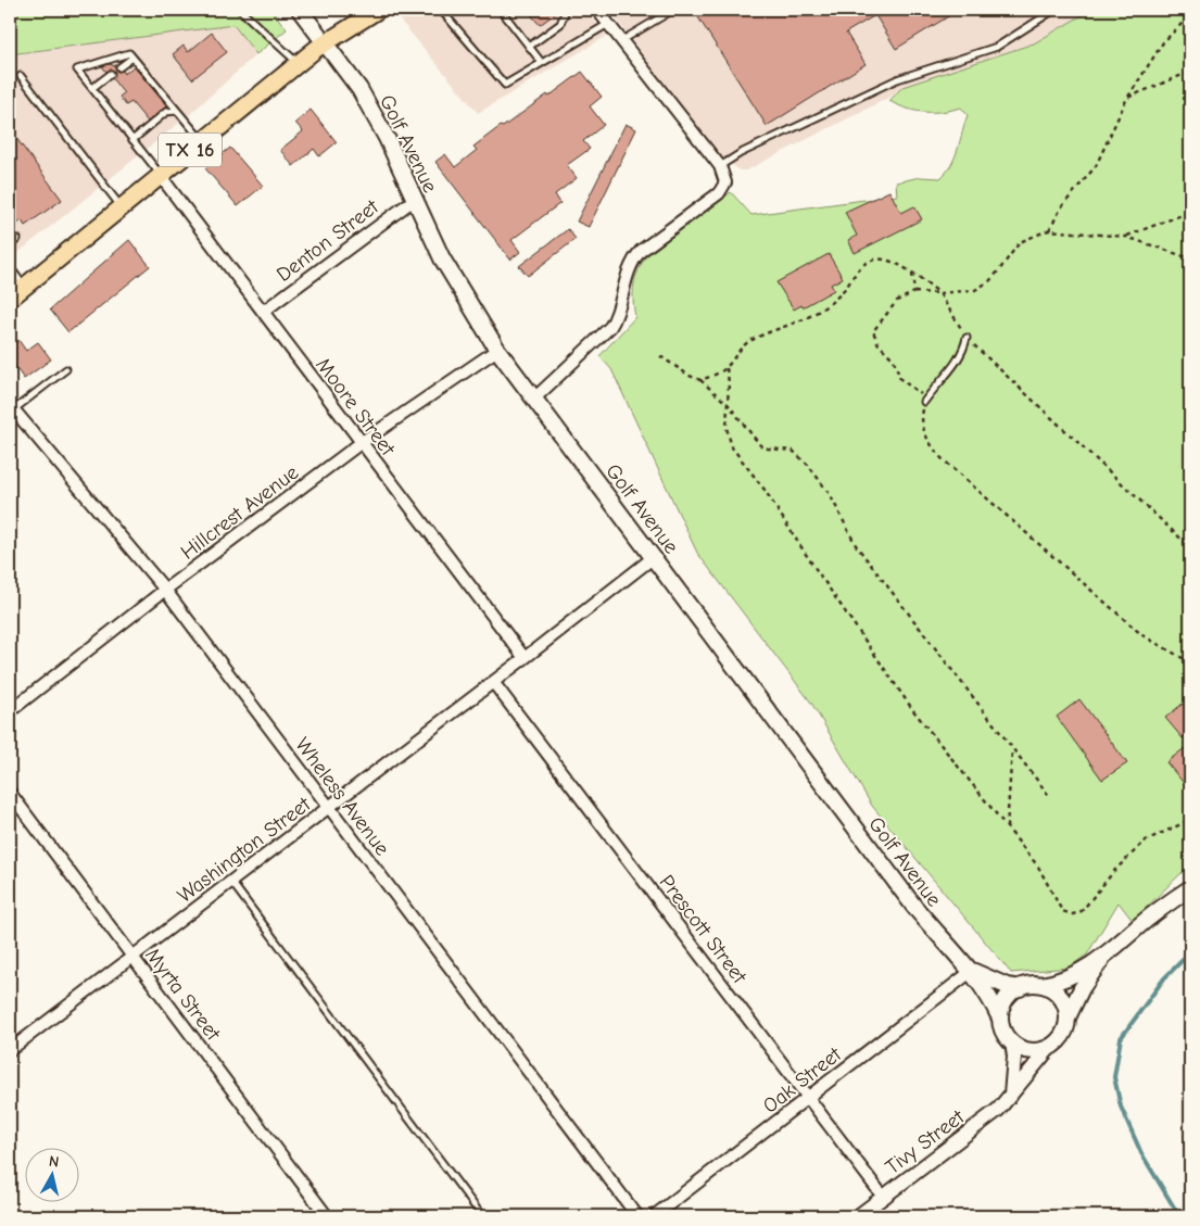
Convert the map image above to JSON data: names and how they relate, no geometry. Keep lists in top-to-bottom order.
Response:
{
  "streets": {
    "main road": ["Golf Avenue", "TX 16"],
    "street": [
      "Denton Street",
      "Moore Street",
      "Hillcrest Avenue",
      "Wheless Avenue",
      "Washington Street",
      "Prescott Street",
      "Myrta Street",
      "Oak Street",
      "Tivy Street"
    ]
  },
  "crossings": [
    ["Golf Avenue", "TX 16"],
    ["Golf Avenue", "Denton Street"],
    ["Golf Avenue", "Hillcrest Avenue"],
    ["Golf Avenue", "Washington Street"],
    ["Golf Avenue", "Oak Street"],
    ["Golf Avenue", "Tivy Street"],
    ["TX 16", "Moore Street"],
    ["Denton Street", "Moore Street"],
    ["Moore Street", "Hillcrest Avenue"],
    ["Moore Street", "Washington Street"],
    ["Hillcrest Avenue", "Wheless Avenue"],
    ["Wheless Avenue", "Washington Street"],
    ["Washington Street", "Prescott Street"],
    ["Washington Street", "Myrta Street"],
    ["Prescott Street", "Oak Street"],
    ["Prescott Street", "Tivy Street"]
  ],
  "north": "top"
}
